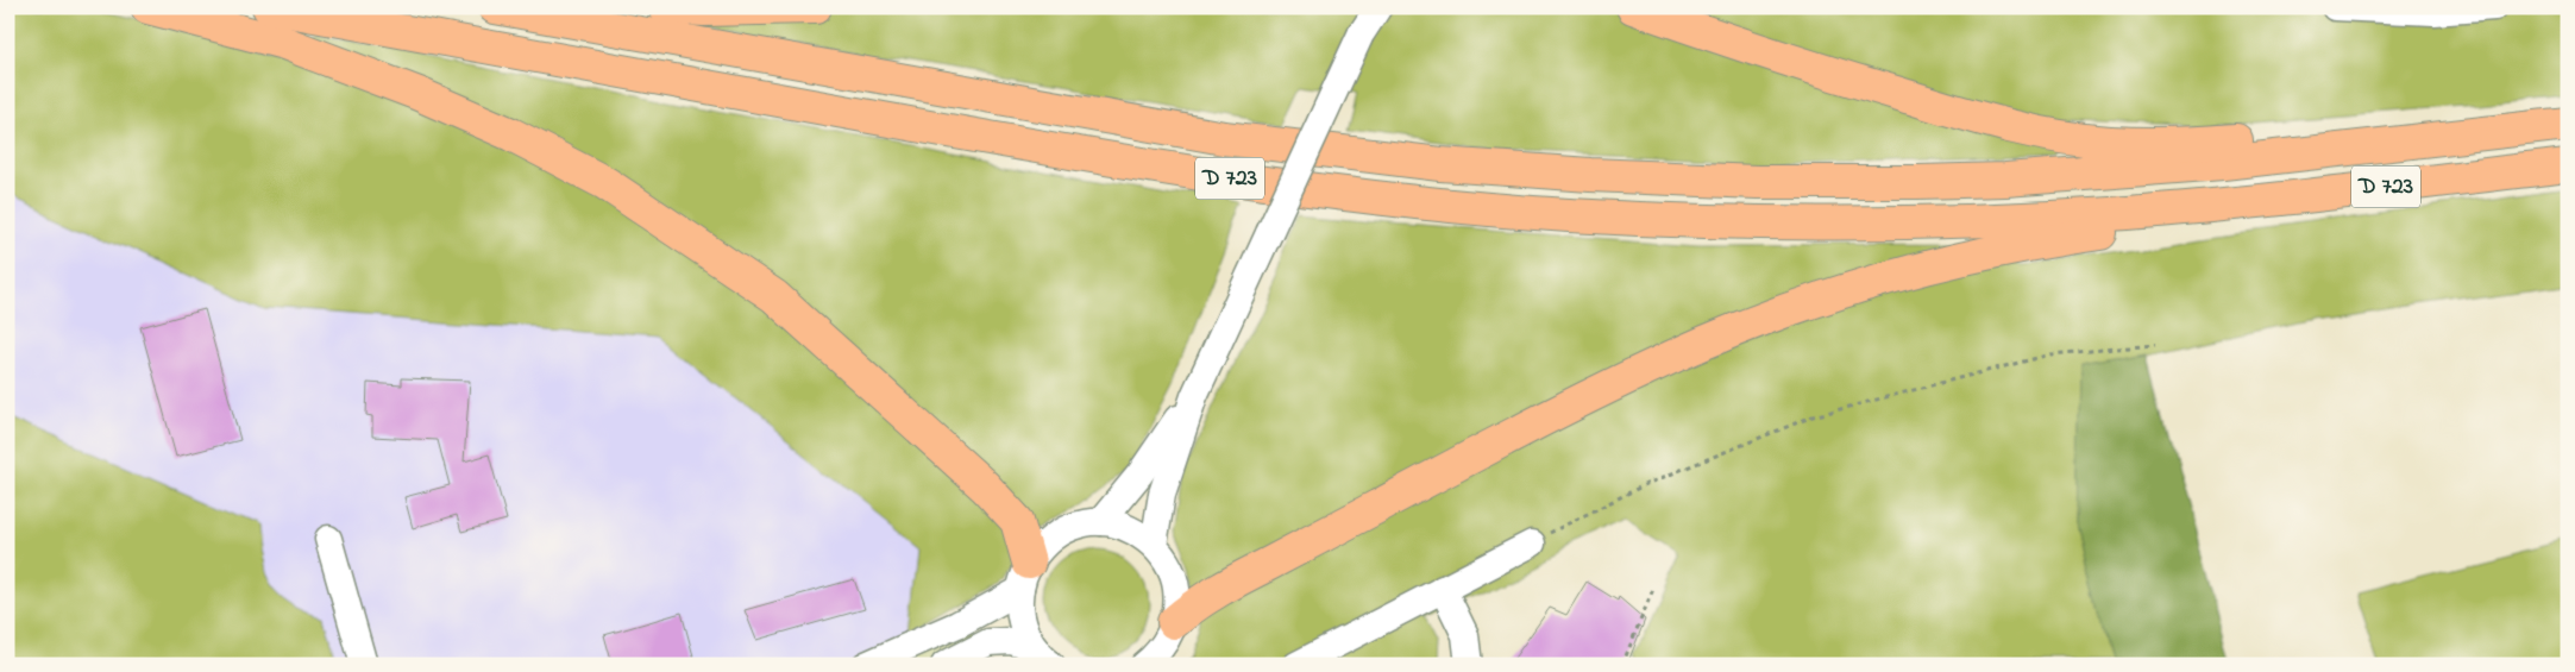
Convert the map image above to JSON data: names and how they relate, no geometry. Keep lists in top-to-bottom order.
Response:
{
  "streets": {
    "highway": ["D 723"]
  }
}
